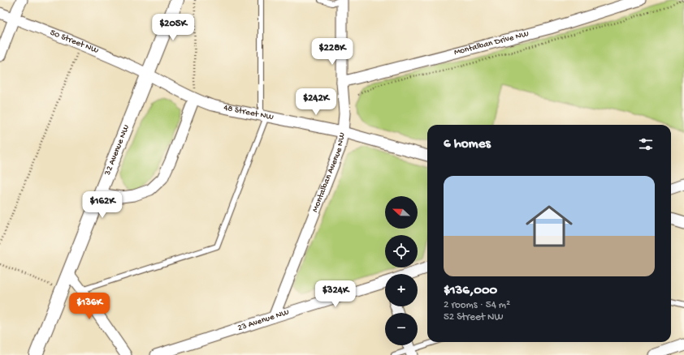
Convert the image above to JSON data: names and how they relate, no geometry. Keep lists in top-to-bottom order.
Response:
{
  "streets": {
    "street": [
      "50 Street NW",
      "Montalban Drive NW",
      "48 Street NW",
      "32 Avenue NW",
      "Montalban Avenue NW",
      "23 Avenue NW"
    ]
  },
  "crossings": [
    ["50 Street NW", "48 Street NW"],
    ["50 Street NW", "32 Avenue NW"],
    ["Montalban Drive NW", "Montalban Avenue NW"],
    ["48 Street NW", "32 Avenue NW"],
    ["48 Street NW", "Montalban Avenue NW"],
    ["Montalban Avenue NW", "23 Avenue NW"]
  ],
  "north": "left",
  "page": {
    "price": [
      "$205K",
      "$228K",
      "$242K",
      "$162K",
      "$324K",
      "$136K"
    ],
    "heading": "6 homes",
    "list": [
      {
        "name": "$136,000",
        "note": "2 rooms · 54 m² · 52 Street NW"
      }
    ],
    "map_buttons": ["+", "−"]
  }
}
